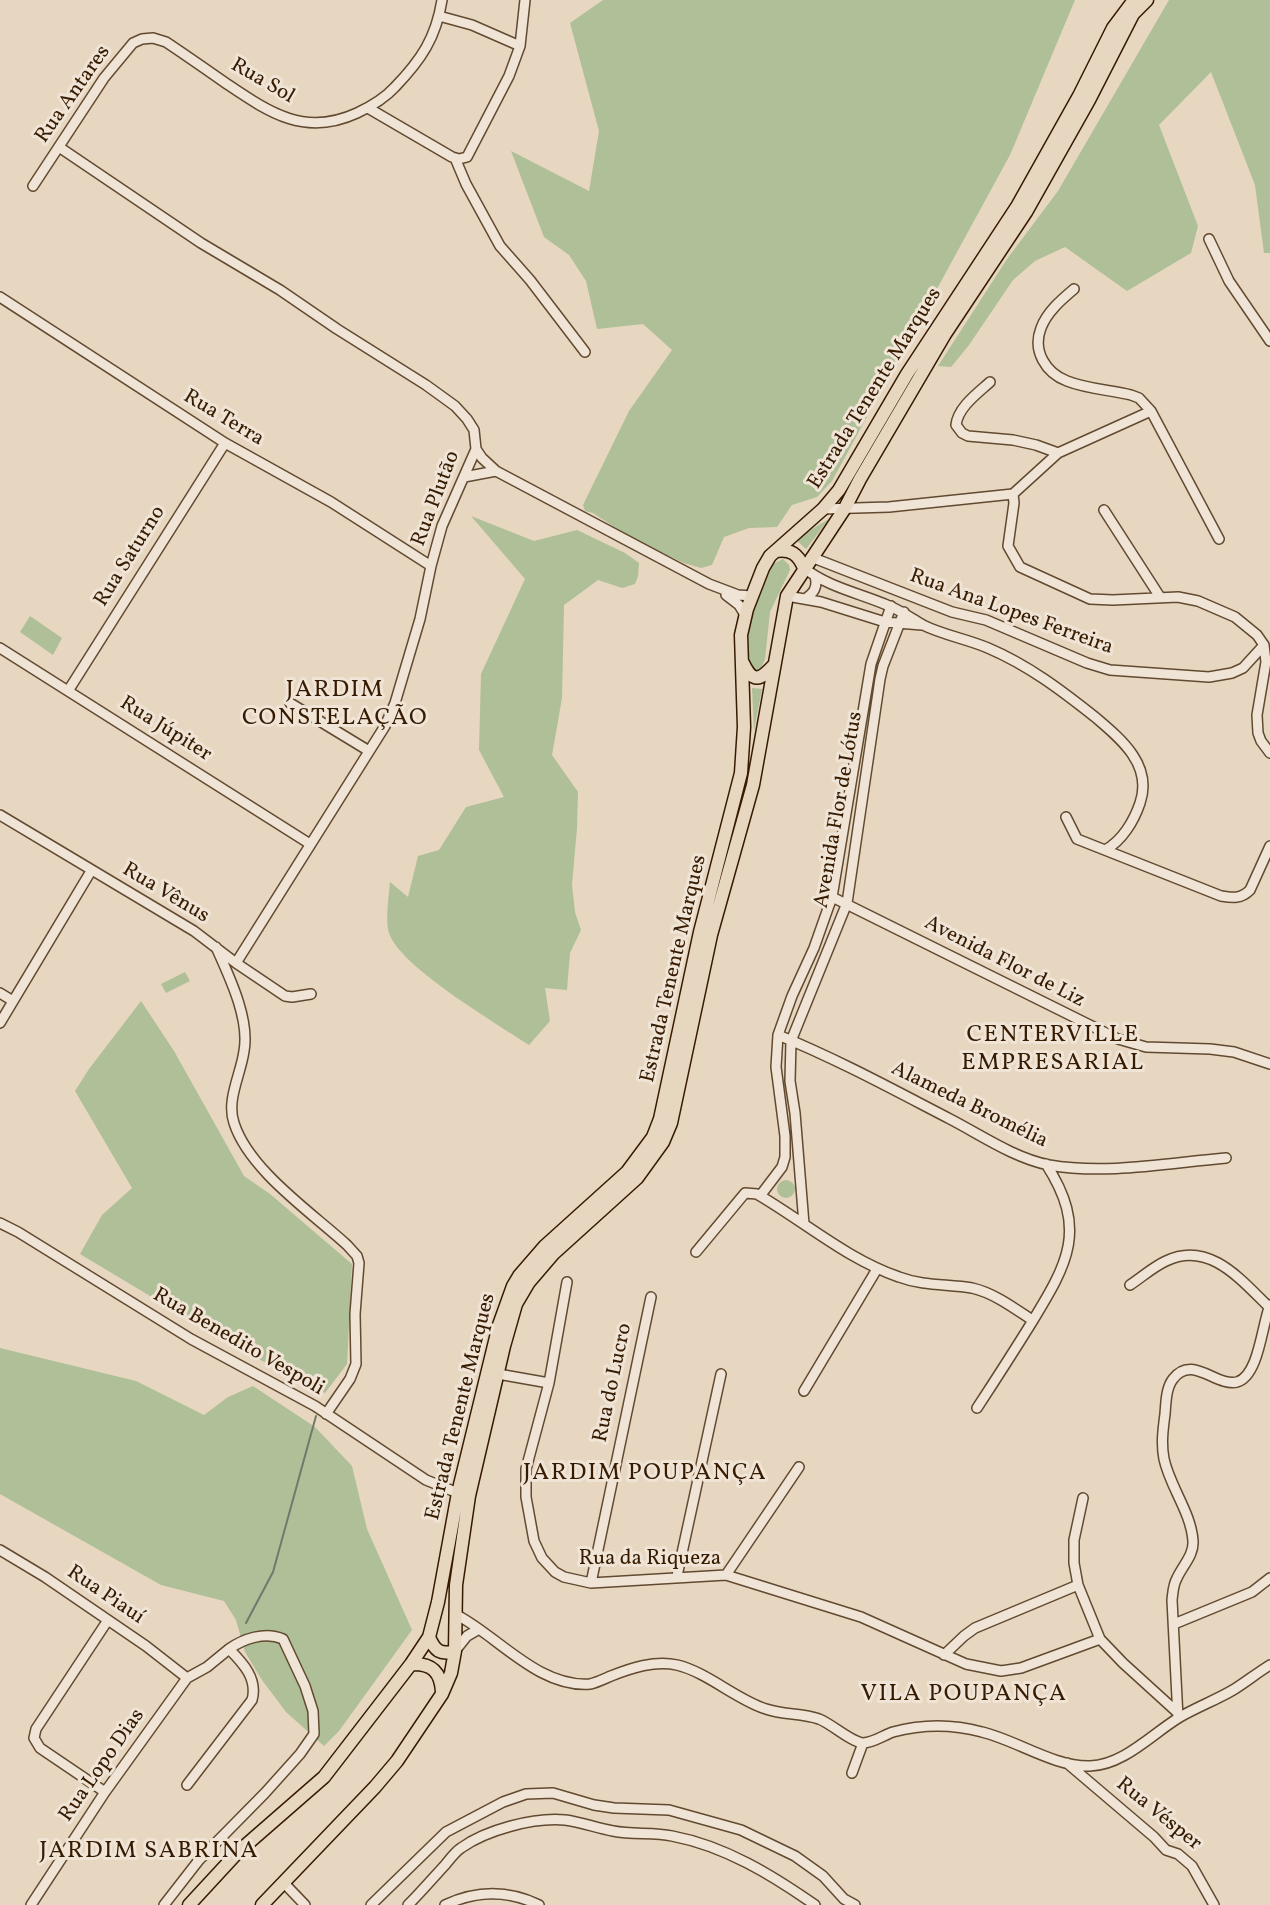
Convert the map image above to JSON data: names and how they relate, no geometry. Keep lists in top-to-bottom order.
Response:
{
  "streets": {
    "main road": ["Estrada Tenente Marques"],
    "street": [
      "Rua Sol",
      "Rua Antares",
      "Rua Terra",
      "Rua Plutão",
      "Rua Saturno",
      "Rua Ana Lopes Ferreira",
      "Rua Júpiter",
      "Avenida Flor de Lótus",
      "Rua Vênus",
      "Avenida Flor de Liz",
      "Alameda Bromélia",
      "Rua Benedito Vespoli",
      "Rua do Lucro",
      "Rua da Riqueza",
      "Rua Piauí",
      "Rua Lopo Dias",
      "Rua Vésper"
    ]
  },
  "crossings": [
    ["Rua Sol", "Rua Antares"],
    ["Rua Antares", "Rua Plutão"],
    ["Estrada Tenente Marques", "Rua Ana Lopes Ferreira"],
    ["Estrada Tenente Marques", "Rua Benedito Vespoli"],
    ["Rua Terra", "Rua Plutão"],
    ["Rua Terra", "Rua Saturno"],
    ["Rua Plutão", "Rua Júpiter"],
    ["Rua Plutão", "Rua Vênus"],
    ["Rua Saturno", "Rua Júpiter"],
    ["Avenida Flor de Lótus", "Avenida Flor de Liz"],
    ["Avenida Flor de Lótus", "Alameda Bromélia"],
    ["Rua do Lucro", "Rua da Riqueza"],
    ["Rua Piauí", "Rua Lopo Dias"]
  ],
  "districts": [
    "JARDIM CONSTELAÇÃO",
    "CENTERVILLE EMPRESARIAL",
    "JARDIM POUPANÇA",
    "VILA POUPANÇA",
    "JARDIM SABRINA"
  ]
}
